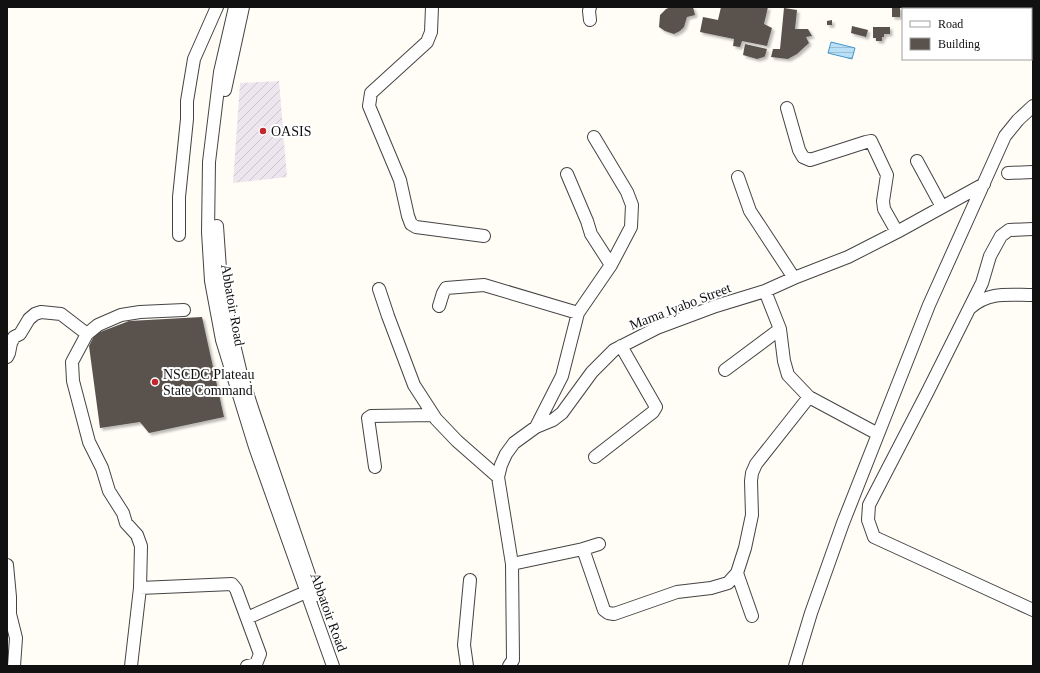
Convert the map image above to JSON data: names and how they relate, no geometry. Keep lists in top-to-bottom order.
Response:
{
  "streets": {
    "street": ["Abbatoir Road", "Mama Iyabo Street"]
  },
  "places": ["OASIS", "NSCDC Plateau State Command"],
  "legend": ["Road", "Building"]
}
